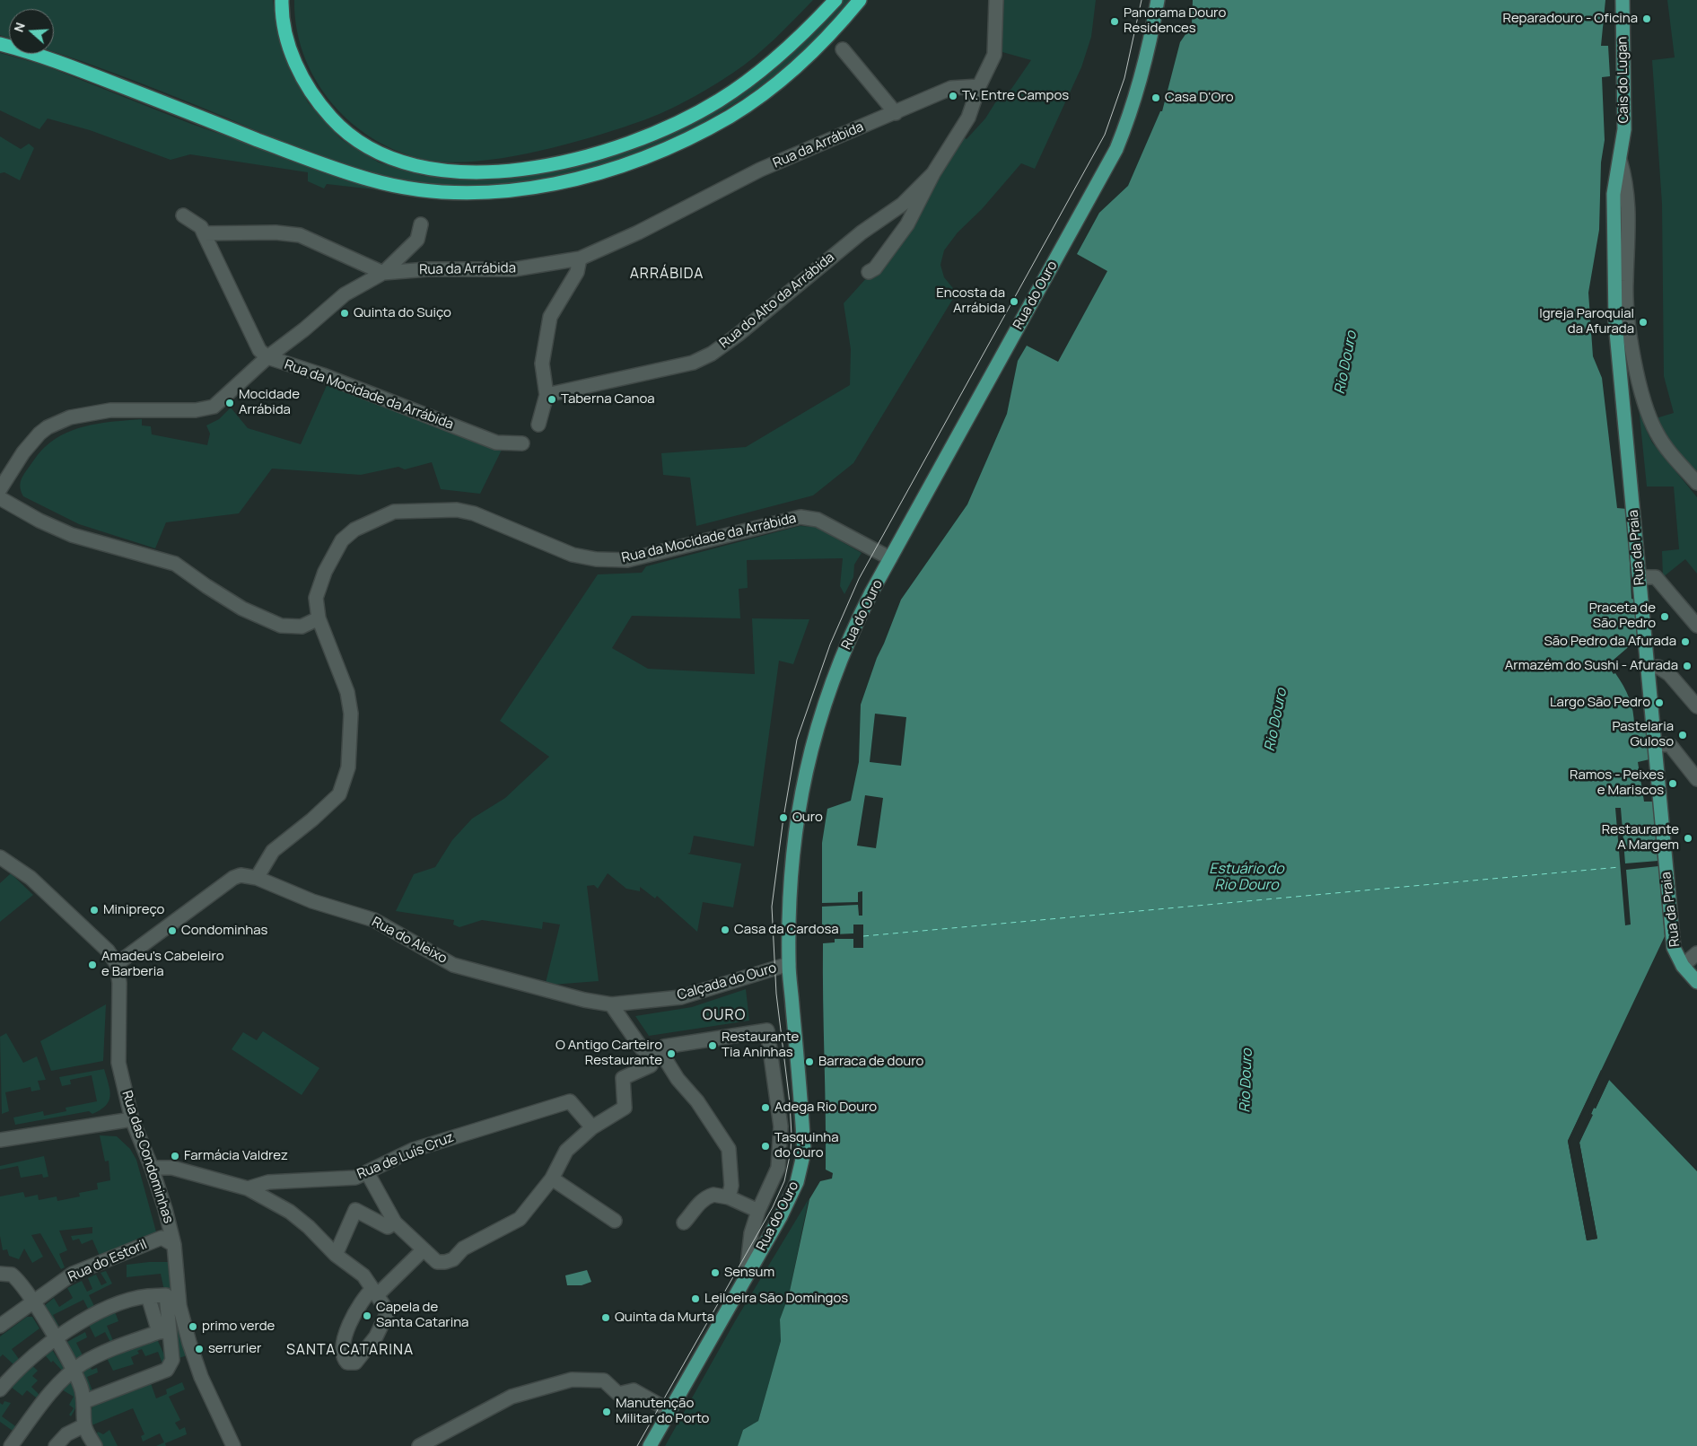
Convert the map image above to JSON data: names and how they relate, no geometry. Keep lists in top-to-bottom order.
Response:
{
  "streets": {
    "main road": ["Cais do Lugan", "Rua do Ouro", "Rua da Praia"],
    "street": [
      "Rua da Arrábida",
      "Rua do Alto da Arrábida",
      "Rua da Mocidade da Arrábida",
      "Rua do Aleixo",
      "Calçada do Ouro",
      "Rua de Luís Cruz",
      "Rua das Condominhas",
      "Rua do Estoril"
    ]
  },
  "crossings": [
    ["Cais do Lugan", "Rua da Praia"],
    ["Rua da Arrábida", "Rua do Alto da Arrábida"],
    ["Rua da Arrábida", "Rua da Mocidade da Arrábida"],
    ["Rua do Ouro", "Rua da Mocidade da Arrábida"],
    ["Rua do Ouro", "Calçada do Ouro"],
    ["Rua da Mocidade da Arrábida", "Rua do Aleixo"],
    ["Rua do Aleixo", "Calçada do Ouro"],
    ["Rua do Aleixo", "Rua das Condominhas"],
    ["Rua das Condominhas", "Rua do Estoril"]
  ],
  "districts": ["ARRÁBIDA", "OURO", "SANTA CATARINA"],
  "water": ["Rio Douro", "Estuário do Rio Douro"],
  "places": [
    "Reparadouro - Oficina",
    "Panorama Douro Residences",
    "Tv. Entre Campos",
    "Casa D'Oro",
    "Encosta da Arrábida",
    "Quinta do Suiço",
    "Igreja Paroquial da Afurada",
    "Taberna Canoa",
    "Mocidade Arrábida",
    "Praceta de São Pedro",
    "São Pedro da Afurada",
    "Armazém do Sushi - Afurada",
    "Largo São Pedro",
    "Pastelaria Guloso",
    "Ramos - Peixes e Mariscos",
    "Ouro",
    "Restaurante A Margem",
    "Minipreço",
    "Casa da Cardosa",
    "Condominhas",
    "Amadeu's Cabeleiro e Barberia",
    "Restaurante Tia Aninhas",
    "O Antigo Carteiro Restaurante",
    "Barraca de douro",
    "Adega Rio Douro",
    "Tasquinha do Ouro",
    "Farmácia Valdrez",
    "Sensum",
    "Leiloeira São Domingos",
    "Capela de Santa Catarina",
    "Quinta da Murta",
    "primo verde",
    "serrurier",
    "Manutenção Militar do Porto"
  ],
  "north": "left"
}
